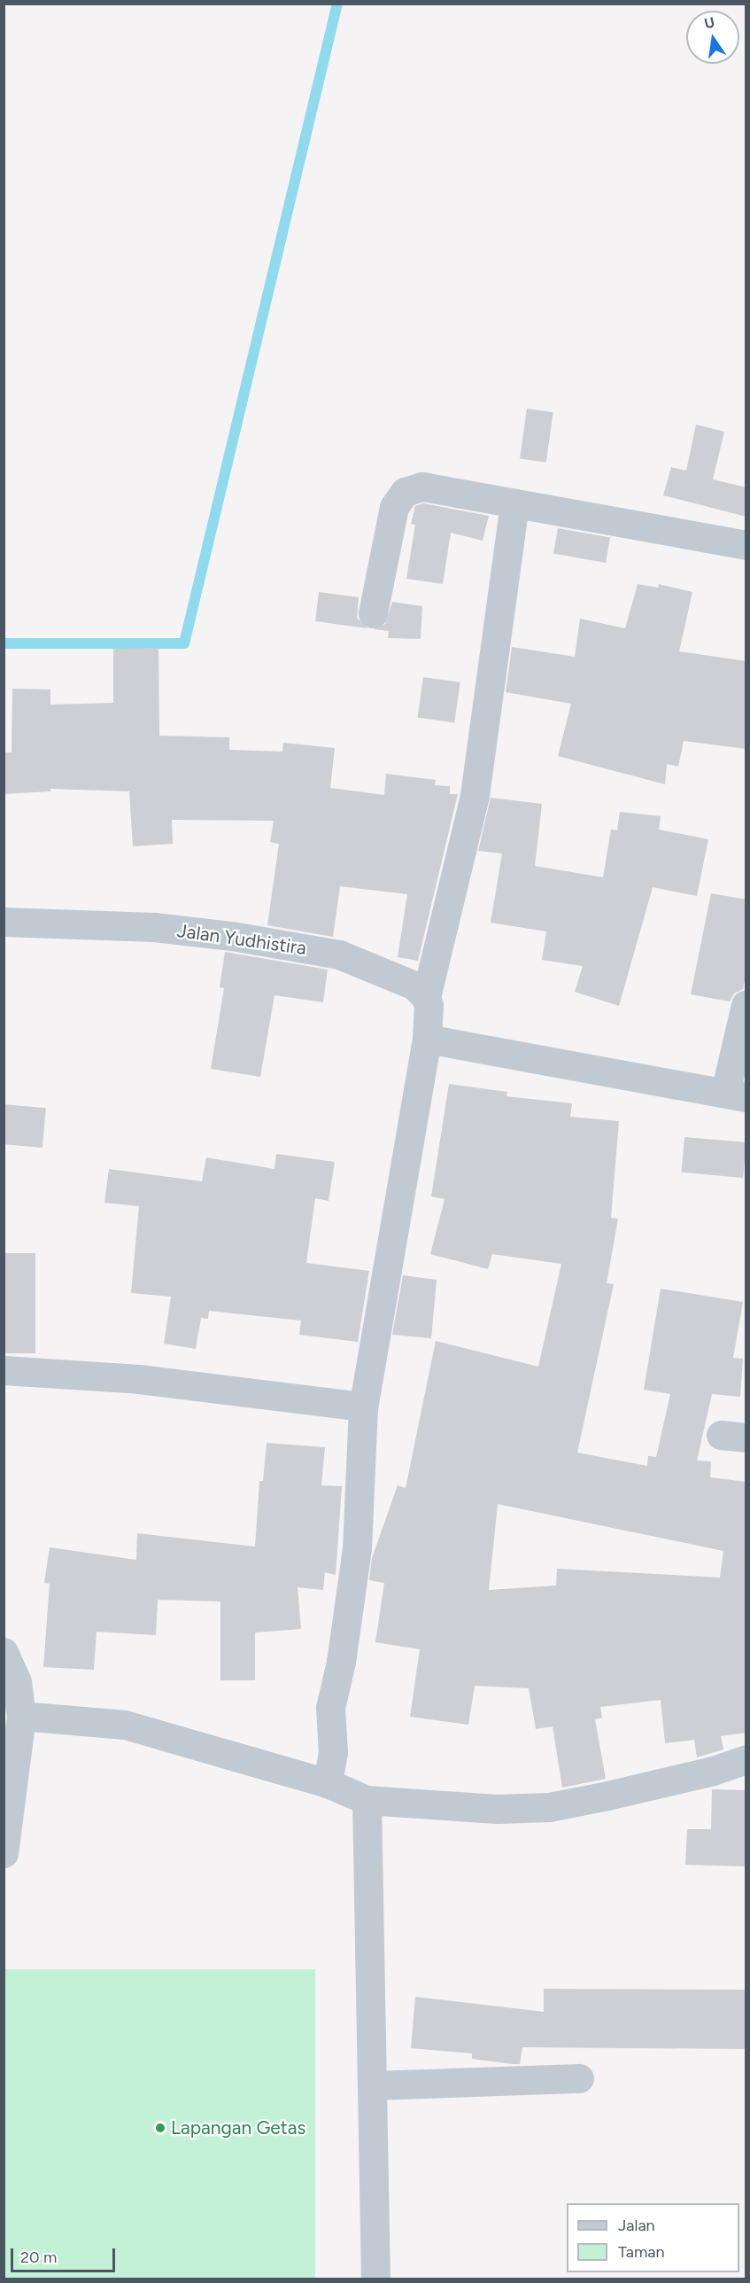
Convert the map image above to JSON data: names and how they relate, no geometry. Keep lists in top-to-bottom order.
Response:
{
  "streets": {
    "street": ["Jalan Yudhistira"]
  },
  "places": ["Lapangan Getas"],
  "legend": ["Jalan", "Taman"],
  "scale_bar": "20 m",
  "north": "top"
}
